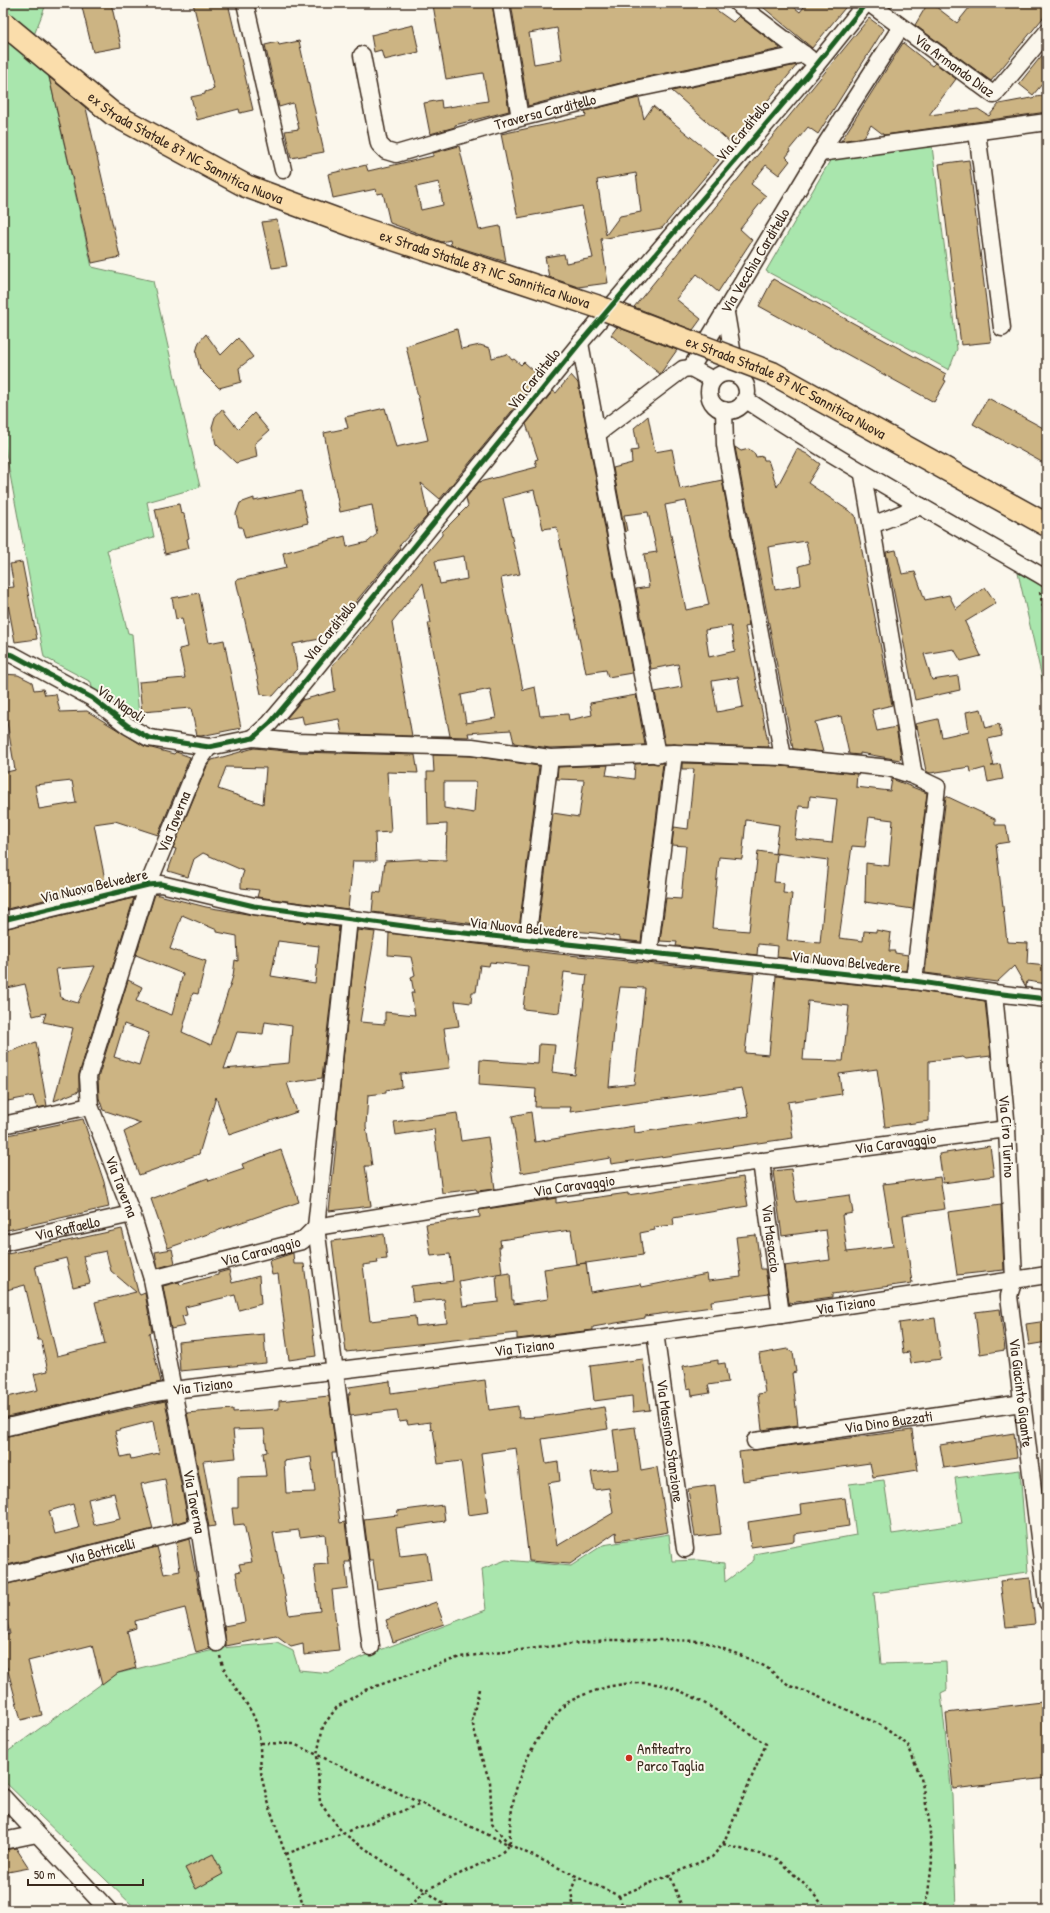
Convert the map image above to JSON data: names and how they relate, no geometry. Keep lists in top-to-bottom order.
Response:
{
  "streets": {
    "highway": ["ex Strada Statale 87 NC Sannitica Nuova"],
    "street": [
      "Via Armando Diaz",
      "Traversa Carditello",
      "Via Carditello",
      "Via Vecchia Carditello",
      "Via Napoli",
      "Via Taverna",
      "Via Nuova Belvedere",
      "Via Ciro Turino",
      "Via Caravaggio",
      "Via Raffaello",
      "Via Masaccio",
      "Via Tiziano",
      "Via Giacinto Gigante",
      "Via Dino Buzzati",
      "Via Massimo Stanzione",
      "Via Botticelli"
    ]
  },
  "crossings": [
    ["Via Armando Diaz", "Via Vecchia Carditello"],
    ["Traversa Carditello", "Via Carditello"],
    ["Via Carditello", "Via Napoli"],
    ["Via Carditello", "Via Taverna"],
    ["Via Napoli", "Via Taverna"],
    ["Via Taverna", "Via Nuova Belvedere"],
    ["Via Taverna", "Via Caravaggio"],
    ["Via Taverna", "Via Raffaello"],
    ["Via Taverna", "Via Tiziano"],
    ["Via Taverna", "Via Botticelli"],
    ["Via Nuova Belvedere", "Via Ciro Turino"],
    ["Via Ciro Turino", "Via Caravaggio"],
    ["Via Ciro Turino", "Via Tiziano"],
    ["Via Ciro Turino", "Via Giacinto Gigante"],
    ["Via Caravaggio", "Via Masaccio"],
    ["Via Masaccio", "Via Tiziano"],
    ["Via Tiziano", "Via Giacinto Gigante"],
    ["Via Tiziano", "Via Massimo Stanzione"],
    ["Via Giacinto Gigante", "Via Dino Buzzati"]
  ],
  "places": ["Anfiteatro Parco Taglia"],
  "scale_bar": "50 m"
}
